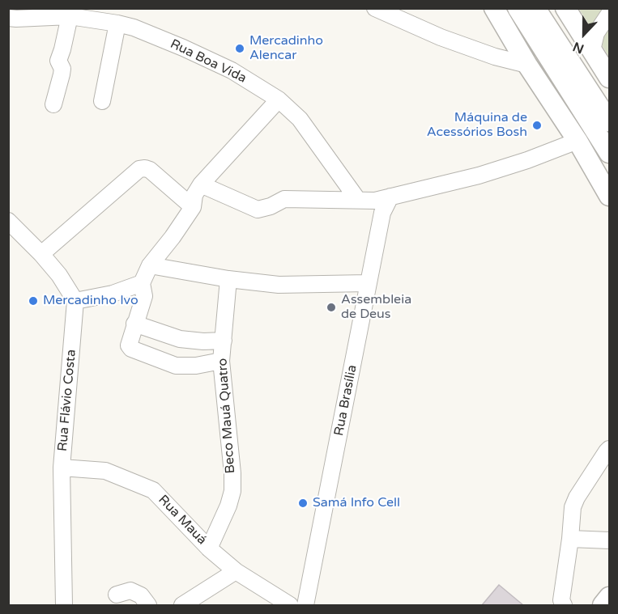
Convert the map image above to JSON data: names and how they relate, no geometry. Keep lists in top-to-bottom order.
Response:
{
  "streets": {
    "street": [
      "Rua Boa Vida",
      "Rua Flávio Costa",
      "Rua Brasília",
      "Beco Mauá Quatro",
      "Rua Mauá"
    ]
  },
  "crossings": [
    ["Rua Flávio Costa", "Rua Mauá"],
    ["Beco Mauá Quatro", "Rua Mauá"]
  ],
  "places": [
    "Mercadinho Alencar",
    "Máquina de Acessórios Bosh",
    "Mercadinho Ivo",
    "Assembleia de Deus",
    "Samá Info Cell"
  ],
  "north": "bottom"
}
